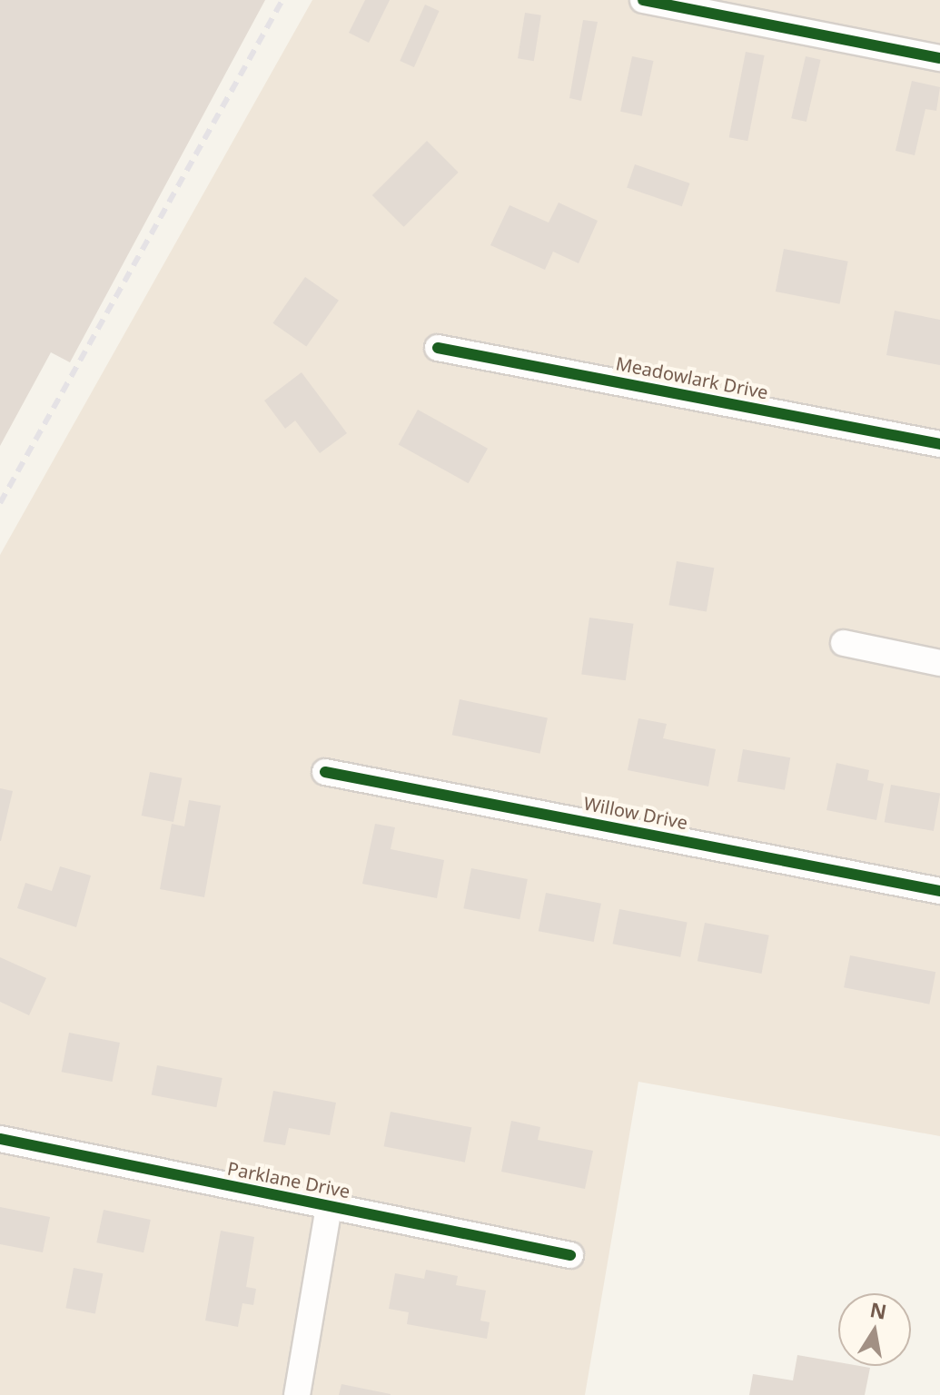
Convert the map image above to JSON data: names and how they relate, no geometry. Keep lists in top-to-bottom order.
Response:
{
  "streets": {
    "street": ["Meadowlark Drive", "Willow Drive", "Parklane Drive"]
  },
  "north": "top"
}
